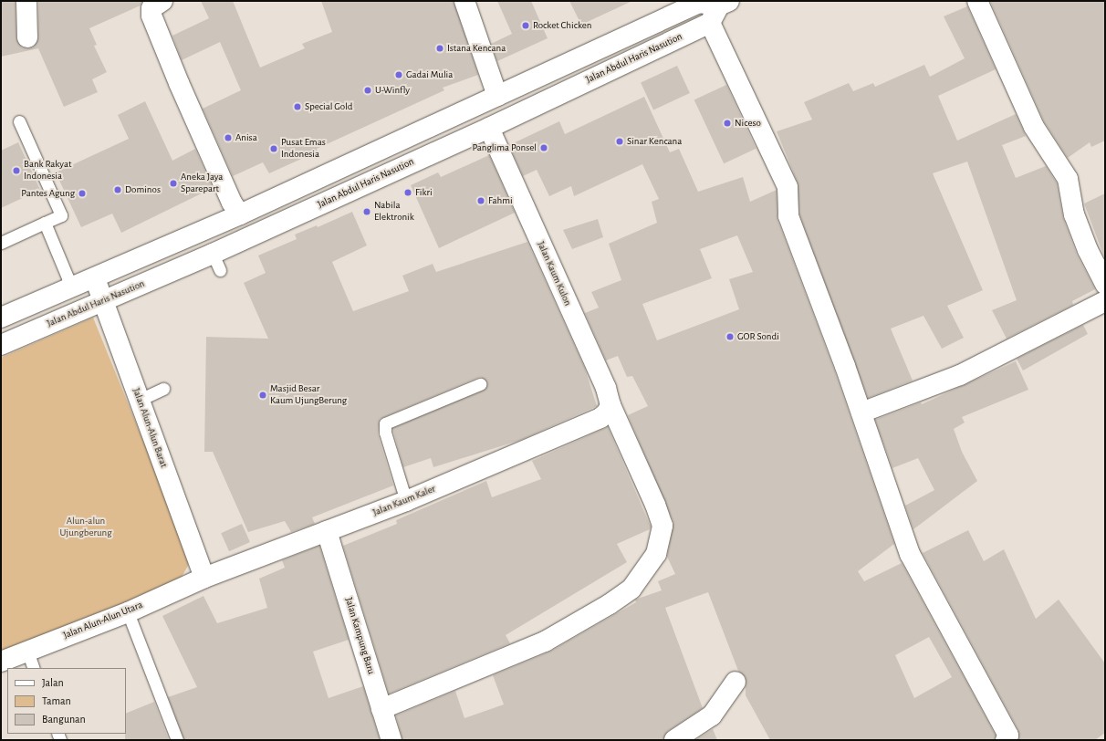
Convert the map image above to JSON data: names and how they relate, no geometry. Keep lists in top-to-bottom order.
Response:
{
  "streets": {
    "main road": [
      "Jalan Abdul Haris Nasution",
      "Jalan Kaum Kulon",
      "Jalan Alun-Alun Barat",
      "Jalan Kaum Kaler",
      "Jalan Alun-Alun Utara",
      "Jalan Kampung Baru"
    ]
  },
  "crossings": [
    ["Jalan Abdul Haris Nasution", "Jalan Kaum Kulon"],
    ["Jalan Abdul Haris Nasution", "Jalan Alun-Alun Barat"],
    ["Jalan Kaum Kulon", "Jalan Kaum Kaler"],
    ["Jalan Kaum Kulon", "Jalan Kampung Baru"],
    ["Jalan Alun-Alun Barat", "Jalan Kaum Kaler"],
    ["Jalan Alun-Alun Barat", "Jalan Alun-Alun Utara"],
    ["Jalan Kaum Kaler", "Jalan Alun-Alun Utara"],
    ["Jalan Kaum Kaler", "Jalan Kampung Baru"]
  ],
  "parks": ["Alun-alun Ujungberung"],
  "places": [
    "Rocket Chicken",
    "Istana Kencana",
    "Gadai Mulia",
    "U-Winfly",
    "Special Gold",
    "Niceso",
    "Anisa",
    "Sinar Kencana",
    "Panglima Ponsel",
    "Pusat Emas Indonesia",
    "Bank Rakyat Indonesia",
    "Aneka Jaya Sparepart",
    "Dominos",
    "Fikri",
    "Pantes Agung",
    "Fahmi",
    "Nabila Elektronik",
    "GOR Sondi",
    "Masjid Besar Kaum UjungBerung"
  ],
  "legend": ["Jalan", "Taman", "Bangunan"]
}
